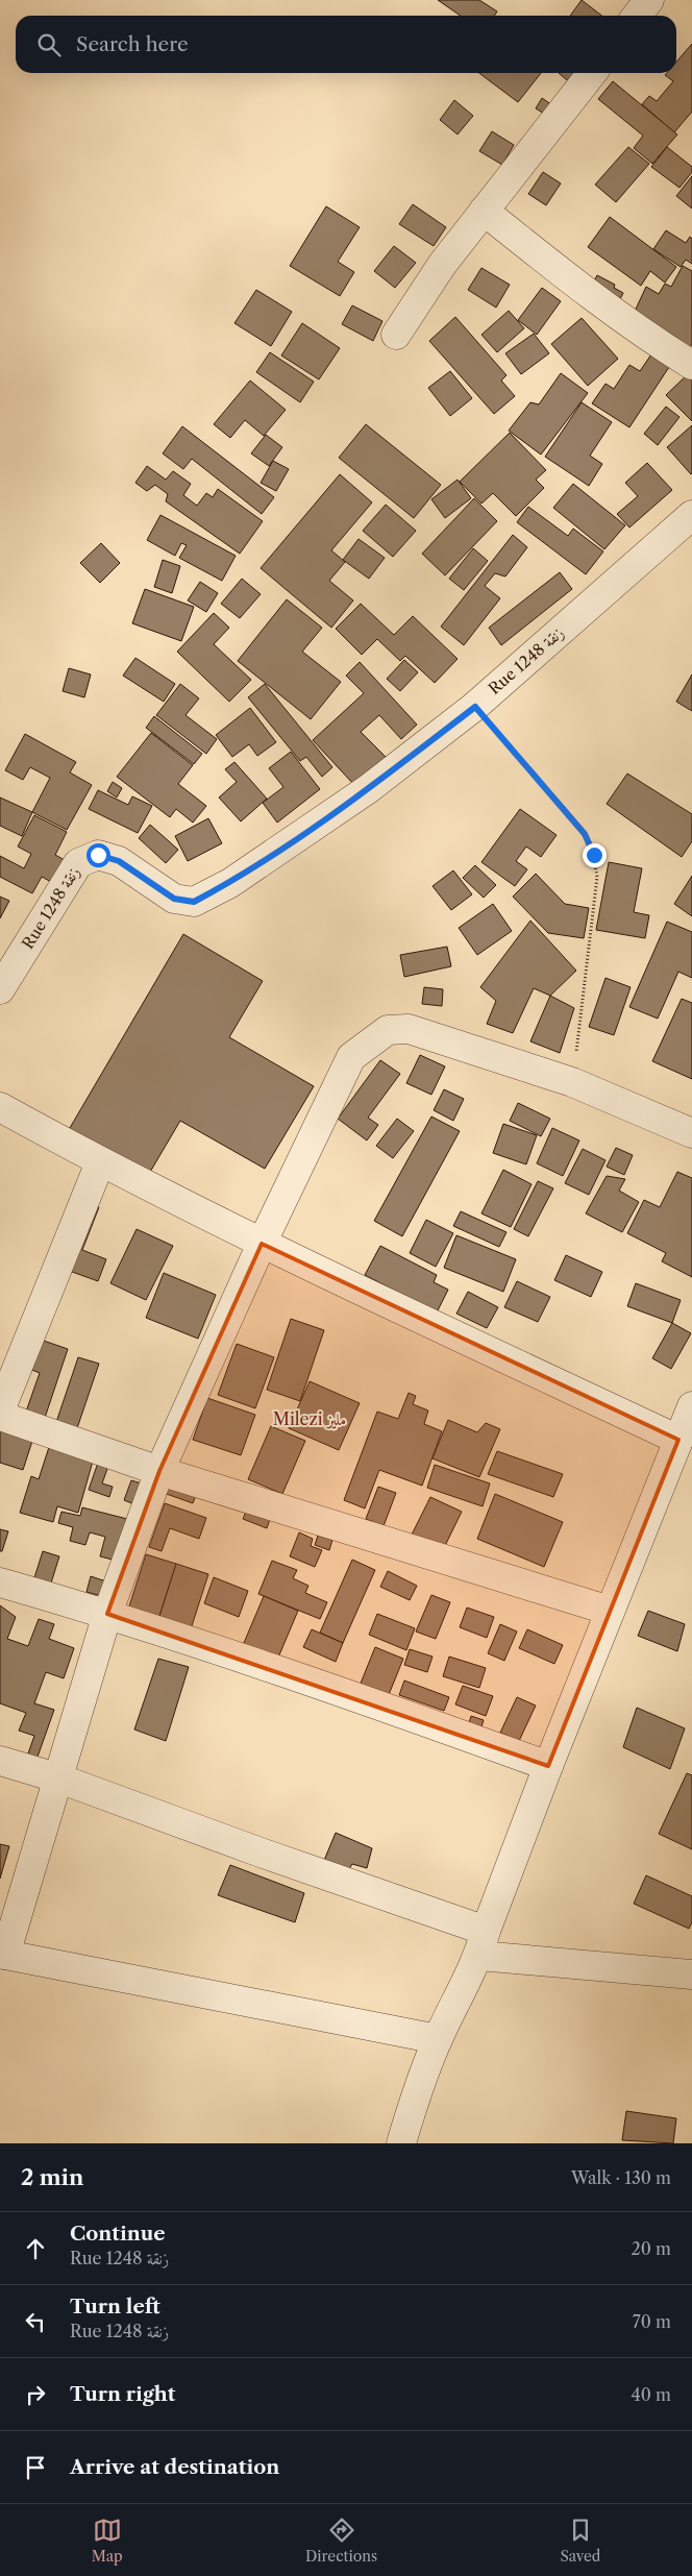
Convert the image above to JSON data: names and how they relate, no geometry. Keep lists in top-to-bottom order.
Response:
{
  "streets": {
    "street": ["Rue 1248 زنقة"]
  },
  "districts": ["Milezi مليز"],
  "page": {
    "search": "Search here",
    "heading": ["2 min", "Walk · 130 m"],
    "list": [
      ["Continue", "Rue 1248 زنقة", "20 m"],
      ["Turn left", "Rue 1248 زنقة", "70 m"],
      ["Turn right", "40 m"],
      "Arrive at destination"
    ],
    "nav": ["Map", "Directions", "Saved"]
  }
}
